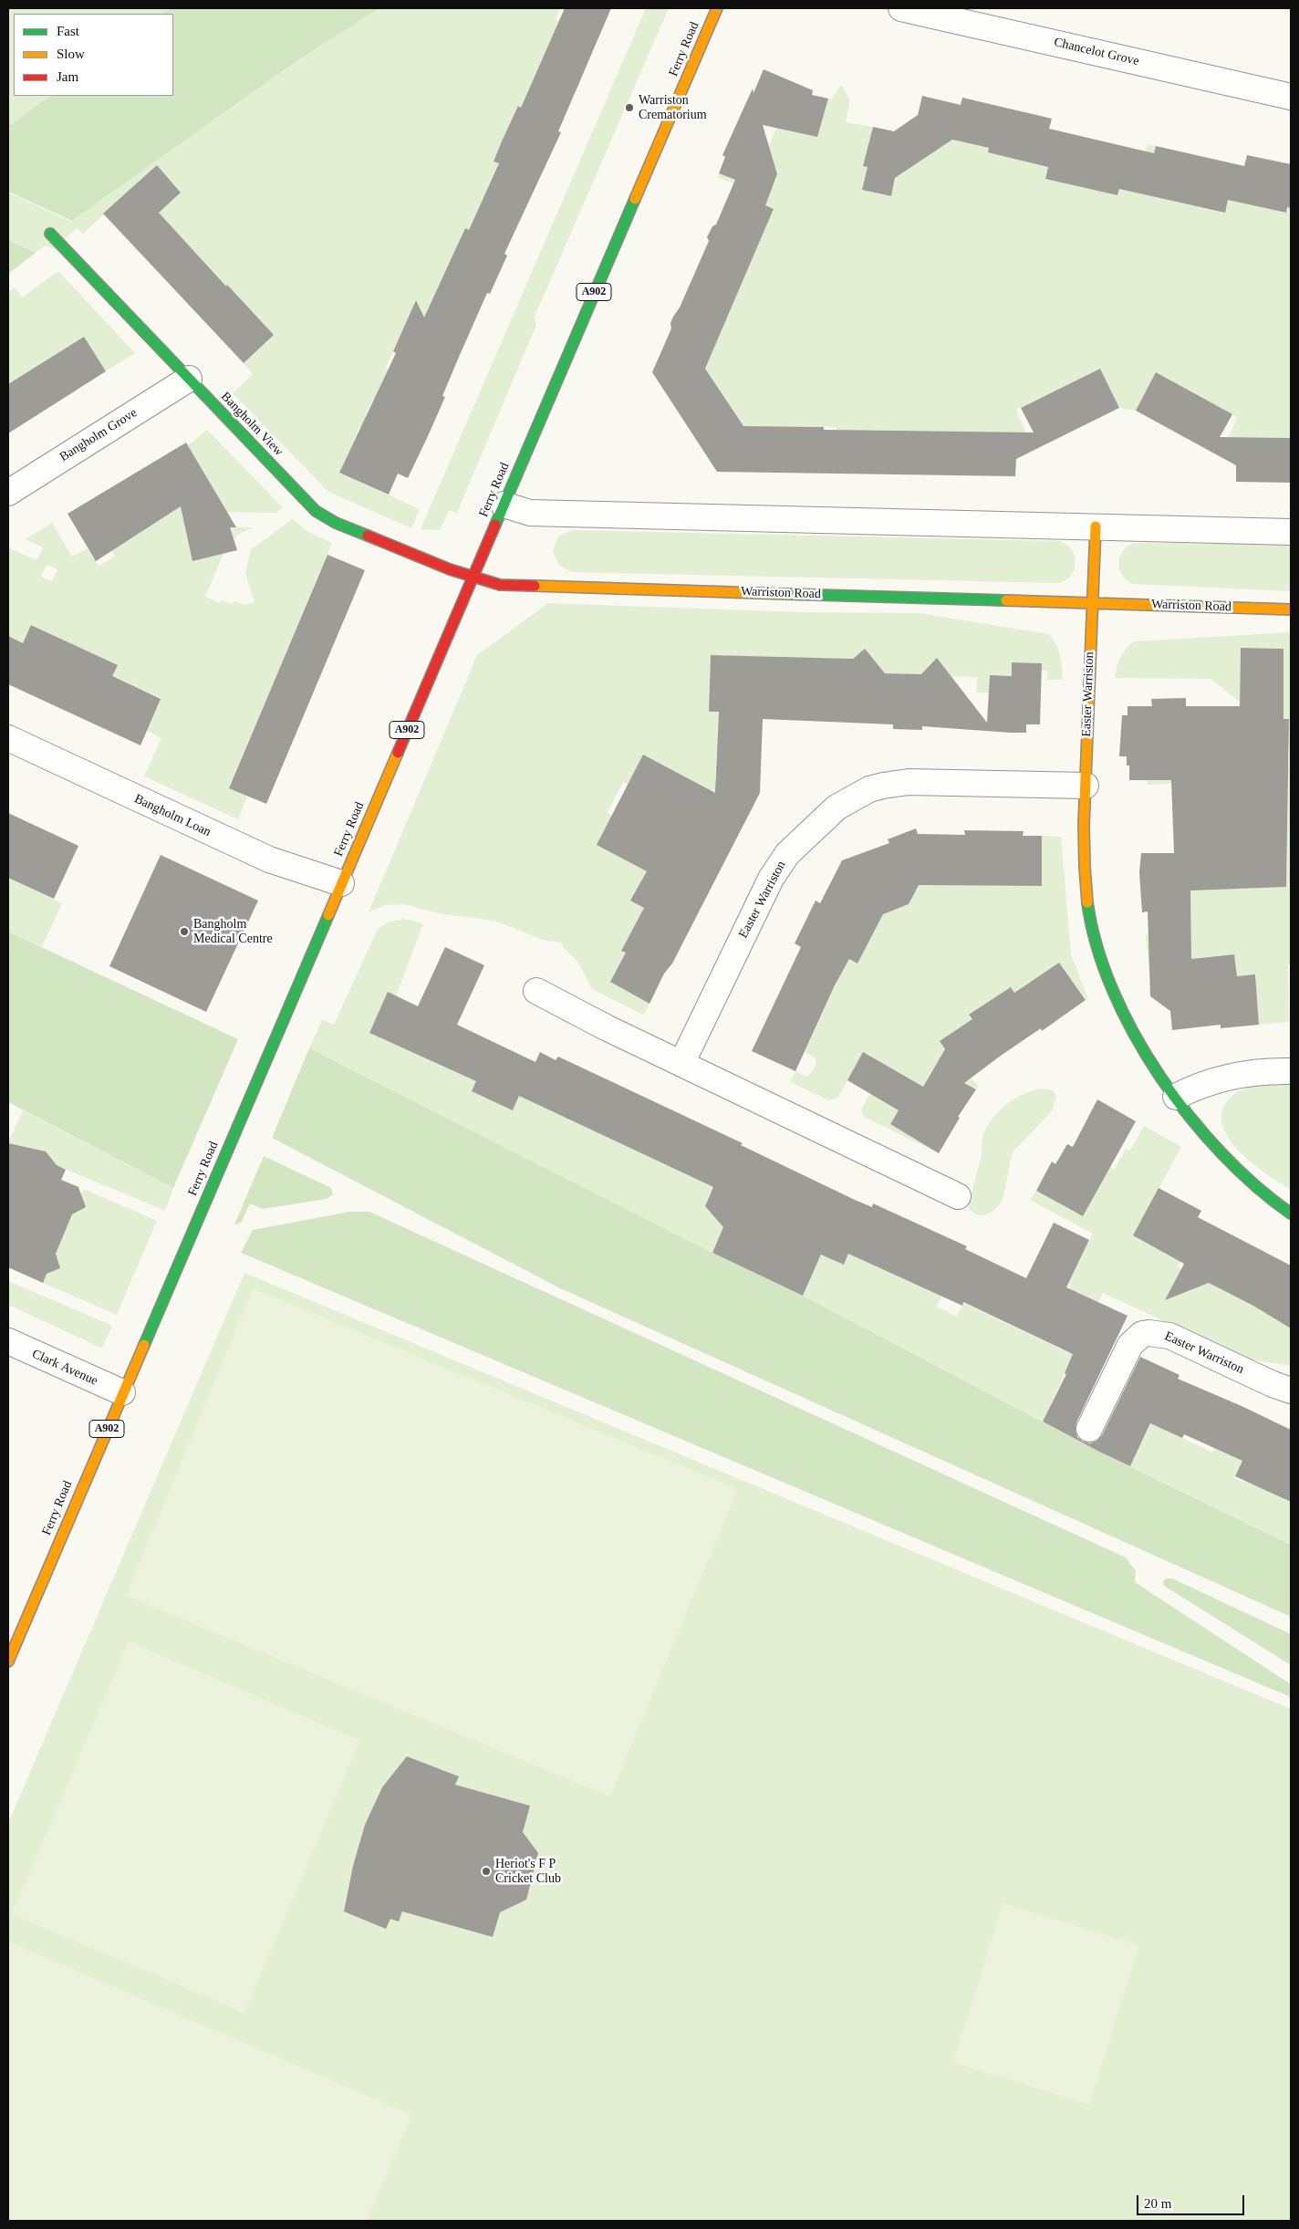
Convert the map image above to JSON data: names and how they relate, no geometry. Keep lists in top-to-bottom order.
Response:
{
  "streets": {
    "street": [
      "Ferry Road",
      "Chancelot Grove",
      "A902",
      "Bangholm View",
      "Bangholm Grove",
      "Warriston Road",
      "Easter Warriston",
      "Bangholm Loan",
      "Clark Avenue"
    ]
  },
  "crossings": [
    ["Ferry Road", "Bangholm View"],
    ["Ferry Road", "Warriston Road"],
    ["Ferry Road", "Bangholm Loan"],
    ["Ferry Road", "Clark Avenue"],
    ["Bangholm View", "Bangholm Grove"],
    ["Bangholm View", "Warriston Road"],
    ["Warriston Road", "Easter Warriston"]
  ],
  "places": ["Warriston Crematorium", "Bangholm Medical Centre", "Heriot's F P Cricket Club"],
  "legend": ["Fast", "Slow", "Jam"],
  "scale_bar": "20 m"
}
